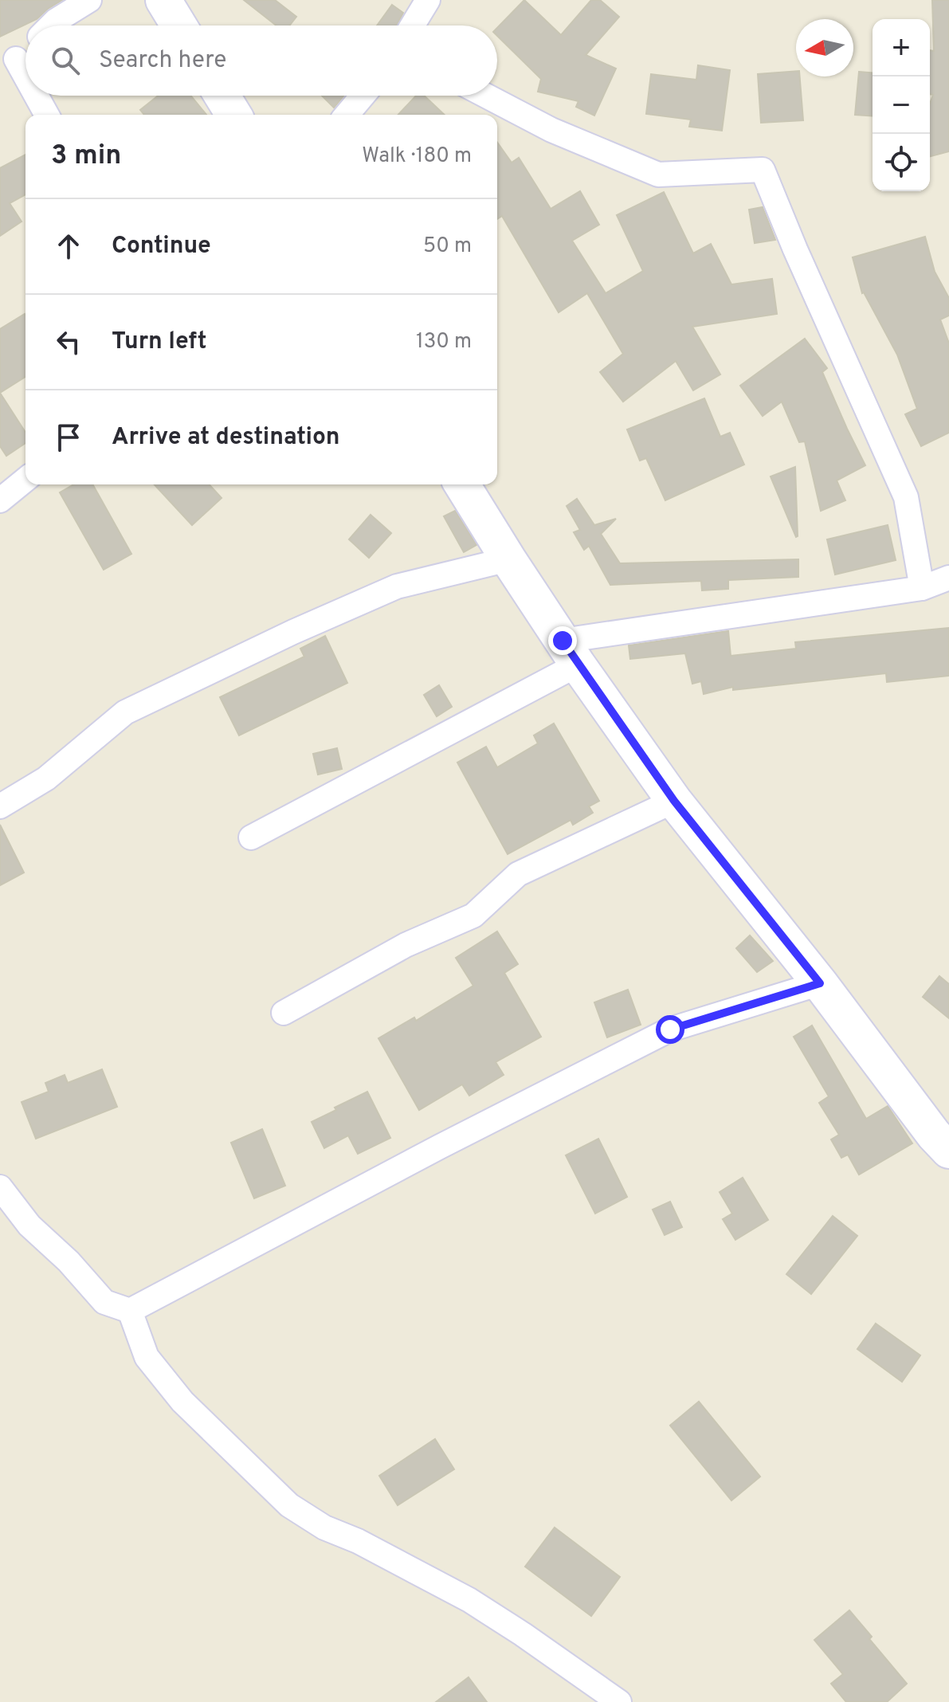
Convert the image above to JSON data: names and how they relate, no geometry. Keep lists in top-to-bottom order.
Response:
{
  "north": "left",
  "page": {
    "map_buttons": ["+", "−"],
    "search": "Search here",
    "heading": ["3 min", "Walk · 180 m"],
    "list": [
      ["Continue", "50 m"],
      ["Turn left", "130 m"],
      "Arrive at destination"
    ]
  }
}
